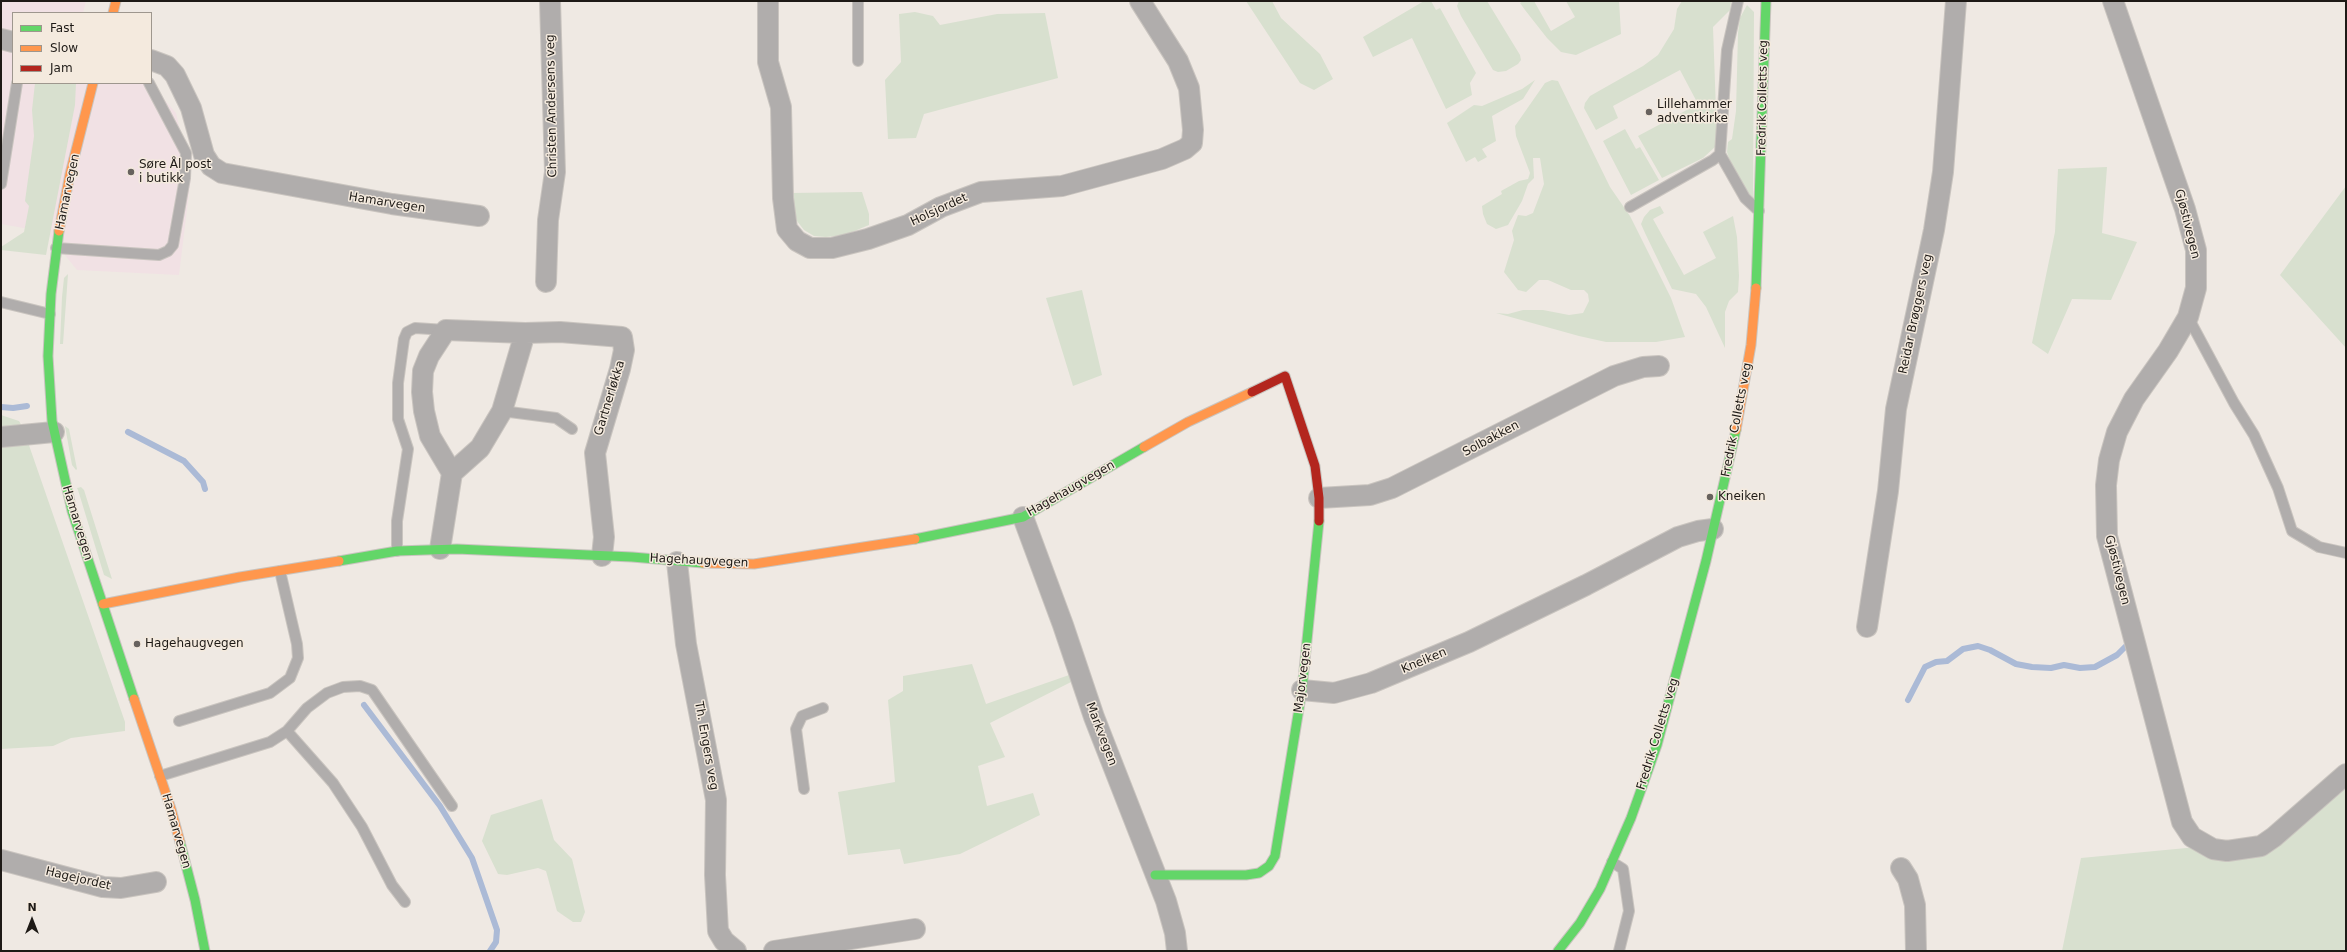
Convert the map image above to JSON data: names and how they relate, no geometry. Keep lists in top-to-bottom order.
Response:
{
  "streets": {
    "street": [
      "Fredrik Colletts veg",
      "Christen Andersens veg",
      "Hamarvegen",
      "Holsjordet",
      "Gjøstivegen",
      "Reidar Brøggers veg",
      "Gartnerløkka",
      "Solbakken",
      "Hagehaugvegen",
      "Kneiken",
      "Majorvegen",
      "Markvegen",
      "Th. Engers veg",
      "Hagejordet"
    ]
  },
  "crossings": [
    ["Fredrik Colletts veg", "Kneiken"],
    ["Hamarvegen", "Hagehaugvegen"],
    ["Gartnerløkka", "Hagehaugvegen"],
    ["Solbakken", "Majorvegen"],
    ["Hagehaugvegen", "Majorvegen"],
    ["Hagehaugvegen", "Markvegen"],
    ["Hagehaugvegen", "Th. Engers veg"],
    ["Kneiken", "Majorvegen"],
    ["Majorvegen", "Markvegen"]
  ],
  "places": [
    "Lillehammer adventkirke",
    "Søre Ål post i butikk",
    "Kneiken",
    "Hagehaugvegen"
  ],
  "legend": ["Fast", "Slow", "Jam"],
  "north": "top"
}
